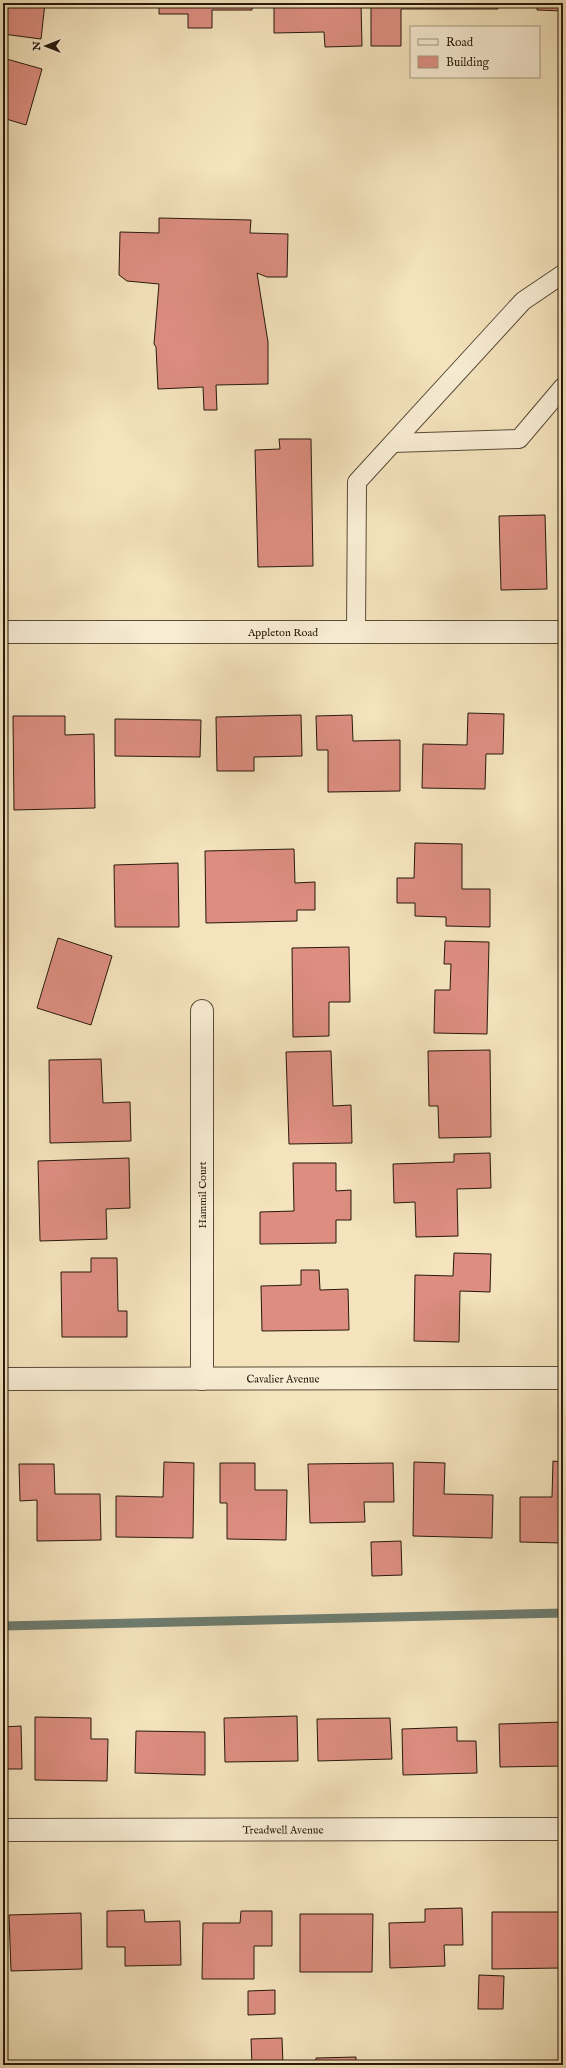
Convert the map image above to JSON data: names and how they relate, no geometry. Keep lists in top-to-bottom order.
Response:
{
  "streets": {
    "street": [
      "Appleton Road",
      "Hammil Court",
      "Cavalier Avenue",
      "Treadwell Avenue"
    ]
  },
  "crossings": [
    ["Hammil Court", "Cavalier Avenue"]
  ],
  "legend": ["Road", "Building"],
  "north": "left"
}
